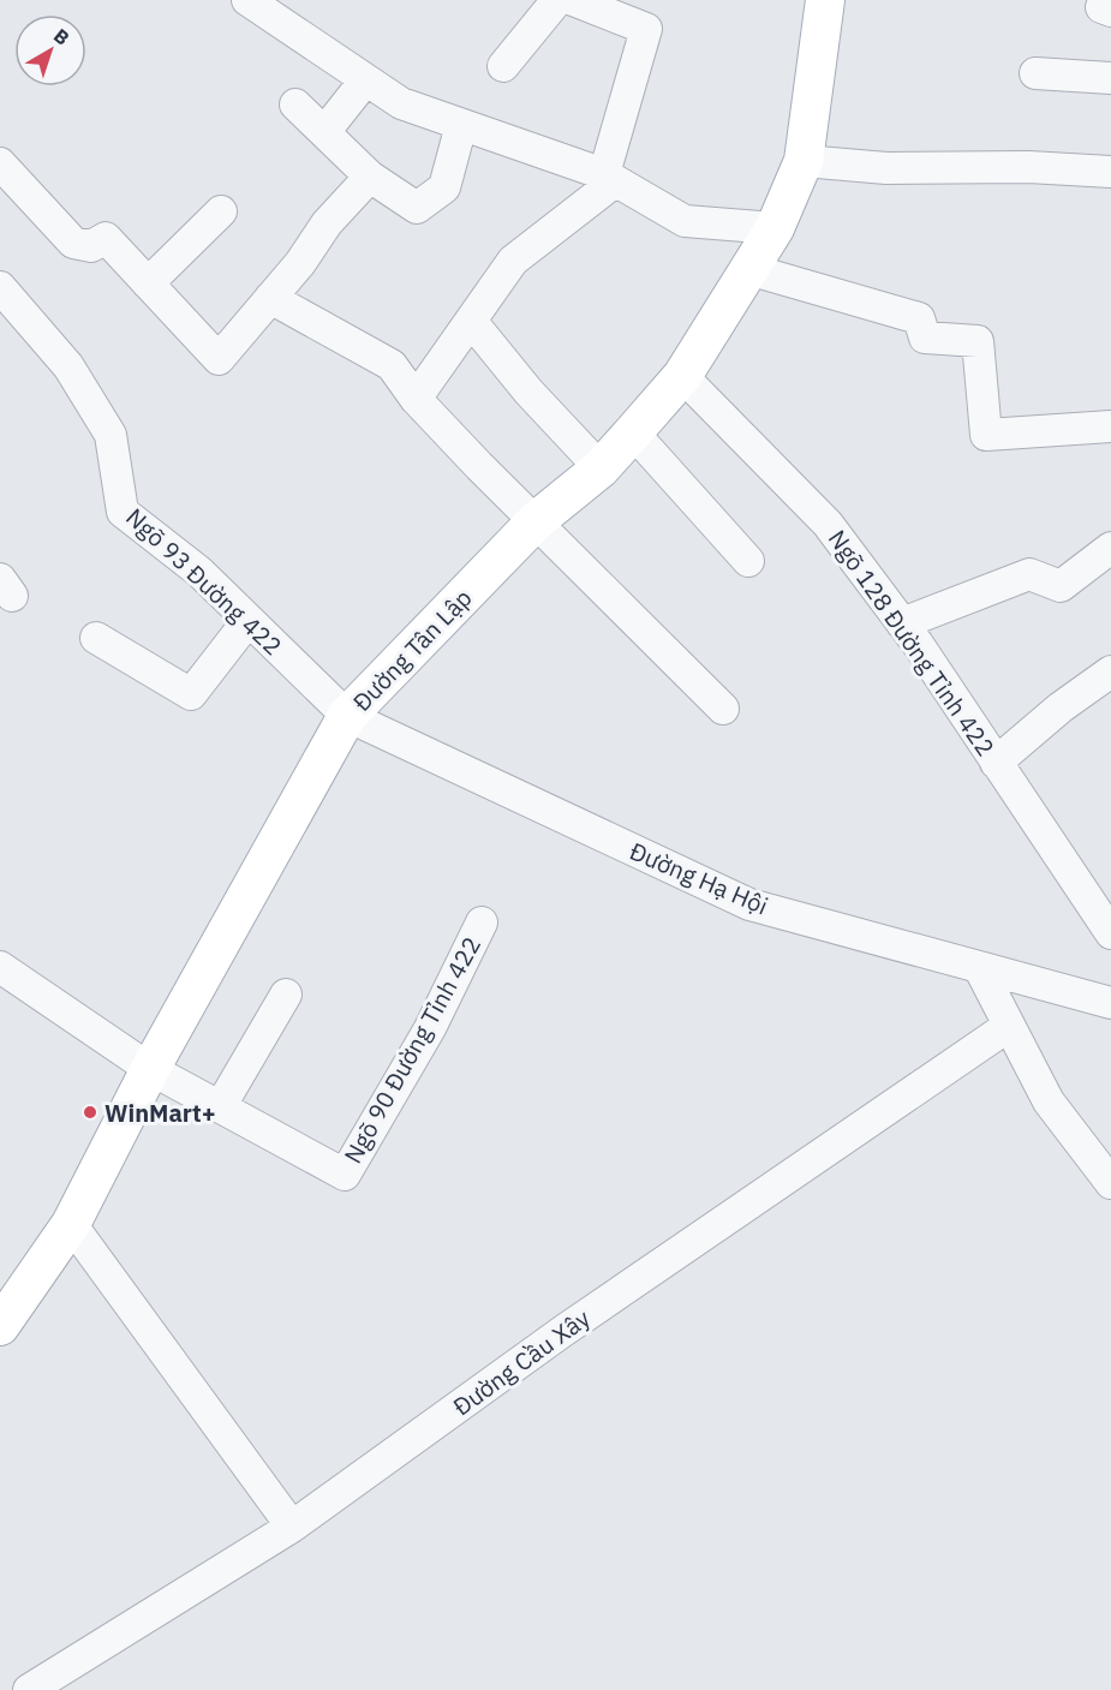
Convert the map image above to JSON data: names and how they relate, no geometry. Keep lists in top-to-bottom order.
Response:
{
  "streets": {
    "main road": ["Đường Tân Lập"],
    "street": [
      "Ngõ 93 Đường 422",
      "Ngõ 128 Đường Tỉnh 422",
      "Đường Hạ Hội",
      "Ngõ 90 Đường Tỉnh 422",
      "Đường Cầu Xây"
    ]
  },
  "crossings": [
    ["Ngõ 93 Đường 422", "Đường Tân Lập"],
    ["Ngõ 93 Đường 422", "Đường Hạ Hội"],
    ["Ngõ 128 Đường Tỉnh 422", "Đường Tân Lập"],
    ["Đường Tân Lập", "Đường Hạ Hội"],
    ["Đường Tân Lập", "Ngõ 90 Đường Tỉnh 422"]
  ],
  "places": ["WinMart+"],
  "north": "top right"
}
